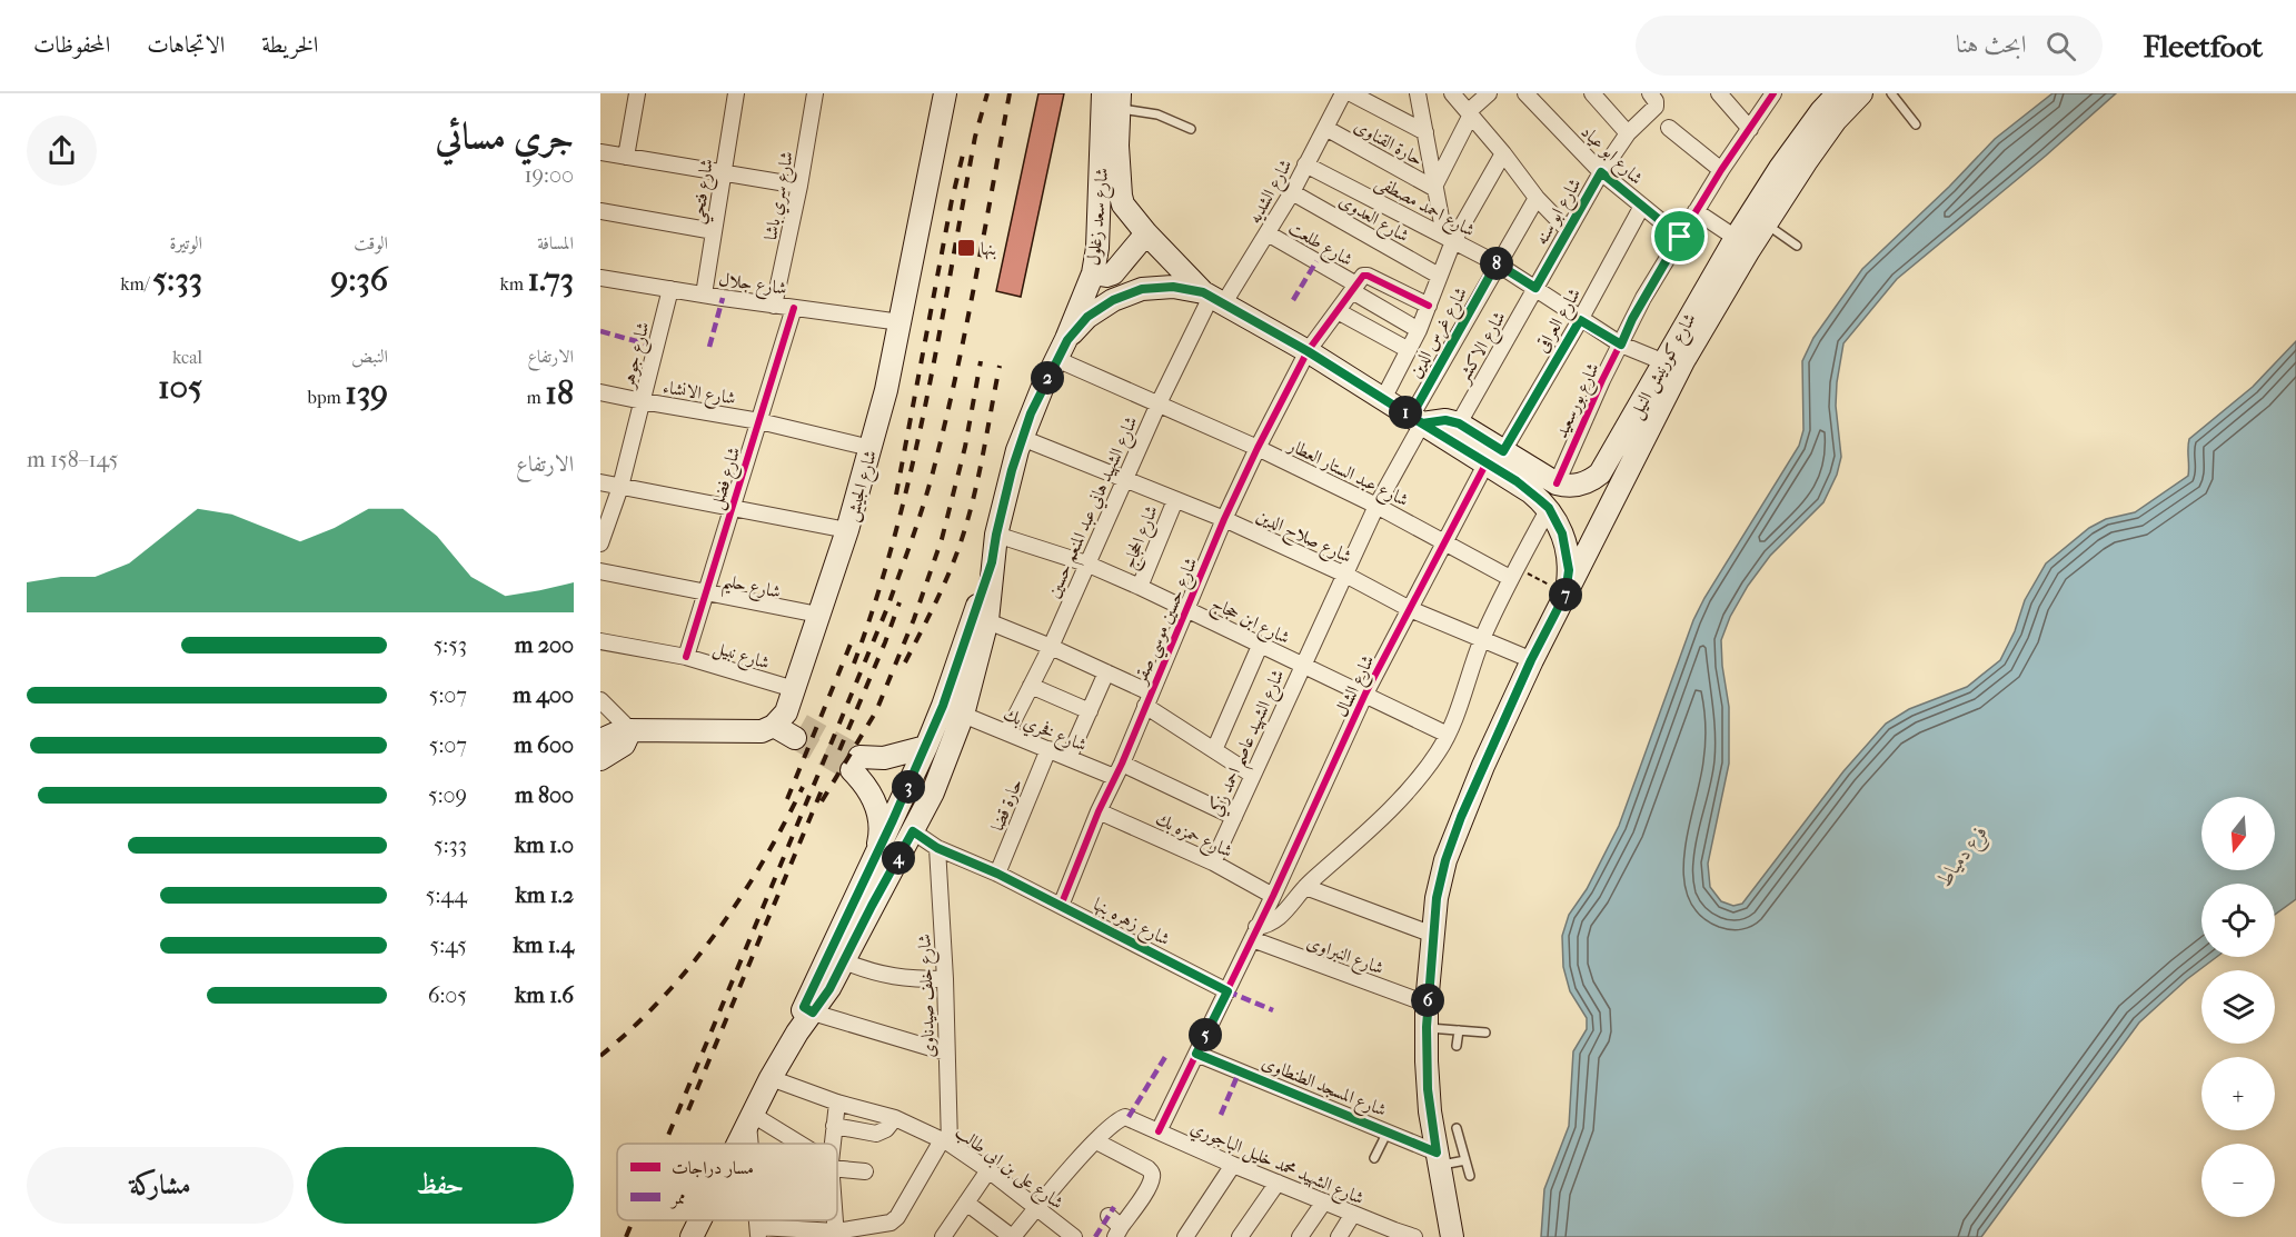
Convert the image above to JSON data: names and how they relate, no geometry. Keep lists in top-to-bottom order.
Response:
{
  "streets": {
    "main road": ["شارع سعد زغلول", "شارع كورنيش النيل", "شارع الجيش"],
    "street": [
      "حارة القناوى",
      "شارع ابو عياد",
      "شارع فتحي",
      "شارع الشديه",
      "شارع سري باشا",
      "شارع احمد مصطفى",
      "شارع ابو سنه",
      "شارع العدوى",
      "شارع طلعت",
      "شارع جلال",
      "شارع العراقى",
      "شارع غرس الدين",
      "شارع الاكشر",
      "شارع جوهر",
      "شارع الانشاء",
      "شارع بورسعيد",
      "شارع عبد الستار العطار",
      "شارع فضل",
      "شارع الشهيد هاني عبد المنعم حسين",
      "شارع صلاح الدين",
      "شارع الحجاج",
      "شارع حليم",
      "شارع حسين موسي صقر",
      "شارع ابن حجاج",
      "شارع نبيل",
      "شارع الشال",
      "شارع فخري بك",
      "شارع الشهيد عاصم احمد زكي",
      "حارة قضا",
      "شارع حمزه بك",
      "شارع زهره بنها",
      "شارع النبراوى",
      "شارع خلف صيدناوى",
      "شارع المسجد الطنطاوى",
      "شارع الشهيد محمد خليل الباجوري",
      "شارع على بن ابى طالب"
    ]
  },
  "crossings": [
    ["حارة القناوى", "شارع الشديه"],
    ["شارع ابو عياد", "شارع ابو سنه"],
    ["شارع ابو عياد", "شارع العراقى"],
    ["شارع ابو عياد", "شارع بورسعيد"],
    ["شارع فتحي", "شارع جلال"],
    ["شارع الشديه", "شارع احمد مصطفى"],
    ["شارع الشديه", "شارع سعد زغلول"],
    ["شارع الشديه", "شارع العدوى"],
    ["شارع الشديه", "شارع طلعت"],
    ["شارع الشديه", "شارع الشهيد هاني عبد المنعم حسين"],
    ["شارع سري باشا", "شارع جلال"],
    ["شارع احمد مصطفى", "شارع ابو سنه"],
    ["شارع احمد مصطفى", "شارع العراقى"],
    ["شارع احمد مصطفى", "شارع غرس الدين"],
    ["شارع احمد مصطفى", "شارع الاكشر"],
    ["شارع احمد مصطفى", "شارع كورنيش النيل"],
    ["شارع احمد مصطفى", "شارع بورسعيد"],
    ["شارع ابو سنه", "شارع الاكشر"],
    ["شارع سعد زغلول", "شارع عبد الستار العطار"],
    ["شارع سعد زغلول", "شارع الشهيد هاني عبد المنعم حسين"],
    ["شارع سعد زغلول", "شارع صلاح الدين"],
    ["شارع سعد زغلول", "شارع ابن حجاج"],
    ["شارع سعد زغلول", "شارع فخري بك"],
    ["شارع سعد زغلول", "شارع زهره بنها"],
    ["شارع سعد زغلول", "شارع على بن ابى طالب"],
    ["شارع طلعت", "شارع حسين موسي صقر"],
    ["شارع جلال", "شارع جوهر"],
    ["شارع جلال", "شارع فضل"],
    ["شارع جلال", "شارع الجيش"],
    ["شارع العراقى", "شارع الشال"],
    ["شارع غرس الدين", "شارع الشهيد عاصم احمد زكي"],
    ["شارع جوهر", "شارع الانشاء"],
    ["شارع كورنيش النيل", "شارع بورسعيد"],
    ["شارع كورنيش النيل", "شارع صلاح الدين"],
    ["شارع كورنيش النيل", "شارع النبراوى"],
    ["شارع كورنيش النيل", "شارع المسجد الطنطاوى"],
    ["شارع الانشاء", "شارع فضل"],
    ["شارع الانشاء", "شارع الجيش"],
    ["شارع عبد الستار العطار", "شارع الشهيد هاني عبد المنعم حسين"],
    ["شارع عبد الستار العطار", "شارع حسين موسي صقر"],
    ["شارع عبد الستار العطار", "شارع الشال"],
    ["شارع عبد الستار العطار", "شارع الشهيد عاصم احمد زكي"],
    ["شارع فضل", "شارع حليم"],
    ["شارع فضل", "شارع نبيل"],
    ["شارع الجيش", "شارع حليم"],
    ["شارع الجيش", "شارع نبيل"],
    ["شارع الشهيد هاني عبد المنعم حسين", "شارع صلاح الدين"],
    ["شارع الشهيد هاني عبد المنعم حسين", "شارع ابن حجاج"],
    ["شارع الشهيد هاني عبد المنعم حسين", "شارع فخري بك"],
    ["شارع صلاح الدين", "شارع الحجاج"],
    ["شارع صلاح الدين", "شارع حسين موسي صقر"],
    ["شارع صلاح الدين", "شارع الشال"],
    ["شارع صلاح الدين", "شارع الشهيد عاصم احمد زكي"],
    ["شارع الحجاج", "شارع ابن حجاج"],
    ["شارع حسين موسي صقر", "شارع ابن حجاج"],
    ["شارع حسين موسي صقر", "شارع فخري بك"],
    ["شارع حسين موسي صقر", "شارع حمزه بك"],
    ["شارع حسين موسي صقر", "شارع زهره بنها"],
    ["شارع ابن حجاج", "شارع الشال"],
    ["شارع ابن حجاج", "شارع الشهيد عاصم احمد زكي"],
    ["شارع الشال", "شارع حمزه بك"],
    ["شارع الشال", "شارع زهره بنها"],
    ["شارع الشال", "شارع النبراوى"],
    ["شارع الشال", "شارع المسجد الطنطاوى"],
    ["شارع الشال", "شارع الشهيد محمد خليل الباجوري"],
    ["شارع فخري بك", "شارع الشهيد عاصم احمد زكي"],
    ["شارع فخري بك", "حارة قضا"],
    ["شارع الشهيد عاصم احمد زكي", "شارع حمزه بك"],
    ["حارة قضا", "شارع زهره بنها"],
    ["شارع زهره بنها", "شارع خلف صيدناوى"],
    ["شارع خلف صيدناوى", "شارع على بن ابى طالب"]
  ],
  "water": ["فرع دمياط"],
  "places": {
    "transit": ["بنها"]
  },
  "legend": ["مسار دراجات", "ممر"],
  "north": "bottom",
  "page": {
    "header": "Fleetfoot",
    "search": "ابحث هنا",
    "nav": ["الخريطة", "الاتجاهات", "المحفوظات"],
    "heading": ["جري مسائي", "19:00"],
    "stats": [
      ["المسافة", "1.73 km"],
      ["الوقت", "9:36"],
      ["الوتيرة", "5:33 /km"],
      ["الارتفاع", "18 m"],
      ["النبض", "139 bpm"],
      ["kcal", "105"]
    ],
    "pins": [
      "8",
      "2",
      "1",
      "7",
      "3",
      "4",
      "6",
      "5"
    ],
    "chart": ["الارتفاع", "145–158 m"],
    "list": [
      {
        "name": "200 m",
        "note": "5:53"
      },
      {
        "name": "400 m",
        "note": "5:07"
      },
      {
        "name": "600 m",
        "note": "5:07"
      },
      {
        "name": "800 m",
        "note": "5:09"
      },
      {
        "name": "1.0 km",
        "note": "5:33"
      },
      {
        "name": "1.2 km",
        "note": "5:44"
      },
      {
        "name": "1.4 km",
        "note": "5:45"
      },
      {
        "name": "1.6 km",
        "note": "6:05"
      }
    ],
    "map_buttons": ["+", "−"],
    "buttons": ["حفظ", "مشاركة"]
  }
}
